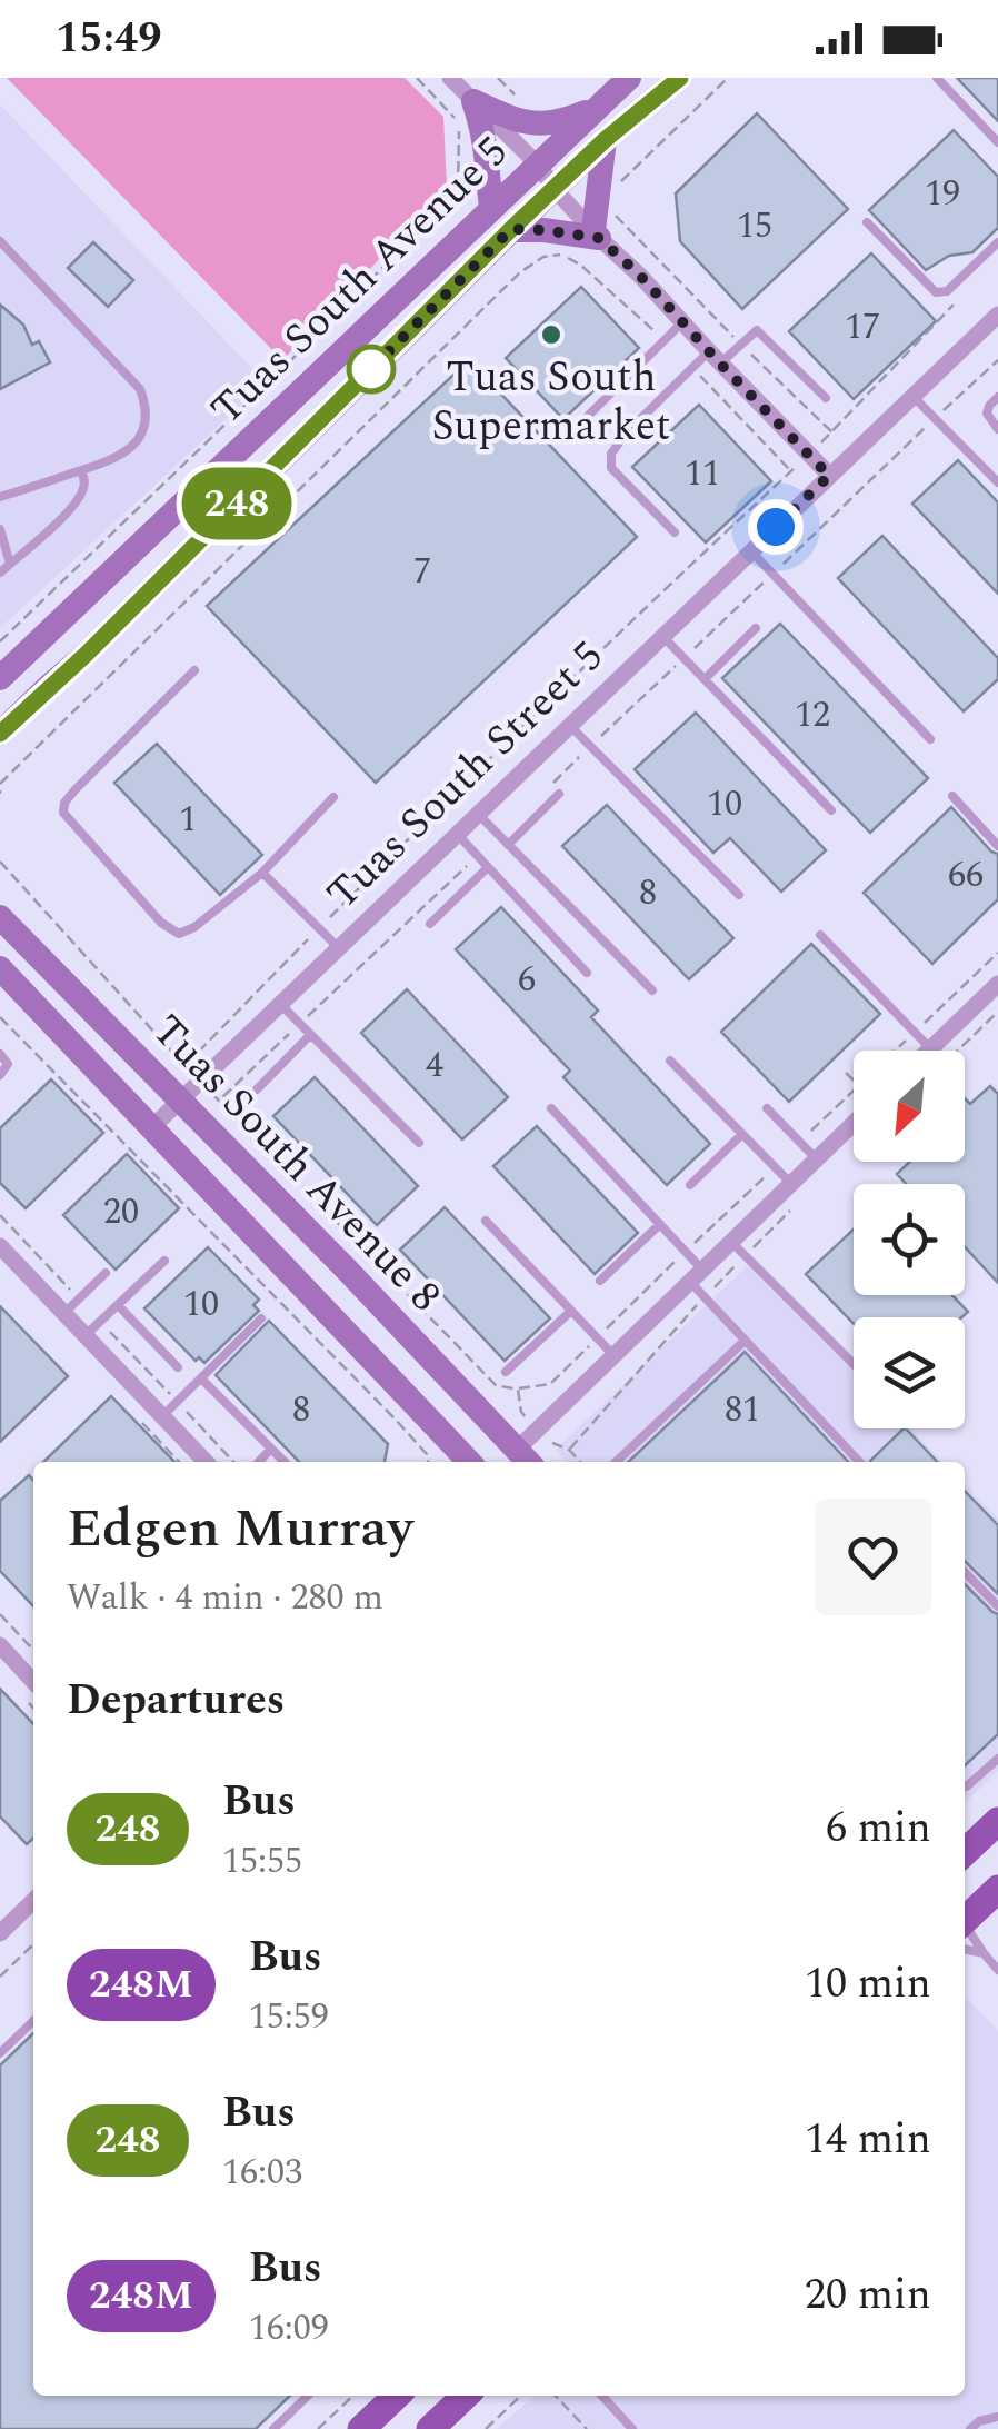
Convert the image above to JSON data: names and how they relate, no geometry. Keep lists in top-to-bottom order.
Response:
{
  "streets": {
    "main road": ["Tuas South Avenue 5", "Tuas South Avenue 8"],
    "street": ["Tuas South Street 5"]
  },
  "crossings": [
    ["Tuas South Street 5", "Tuas South Avenue 8"]
  ],
  "places": ["Tuas South Supermarket"],
  "lines": ["bus line 248"],
  "house_numbers": [
    "19",
    "15",
    "17",
    "11",
    "7",
    "12",
    "10",
    "1",
    "66",
    "8",
    "6",
    "4",
    "20",
    "10",
    "8",
    "81"
  ],
  "north": "bottom left",
  "page": {
    "status": "15:49",
    "on_map": "248",
    "heading": [
      ["Edgen Murray", "Walk · 4 min · 280 m"],
      "Departures"
    ],
    "list": [
      {
        "mark": "248",
        "name": "Bus",
        "note": "15:55",
        "value": "6 min"
      },
      {
        "mark": "248M",
        "name": "Bus",
        "note": "15:59",
        "value": "10 min"
      },
      {
        "mark": "248",
        "name": "Bus",
        "note": "16:03",
        "value": "14 min"
      },
      {
        "mark": "248M",
        "name": "Bus",
        "note": "16:09",
        "value": "20 min"
      }
    ]
  }
}
